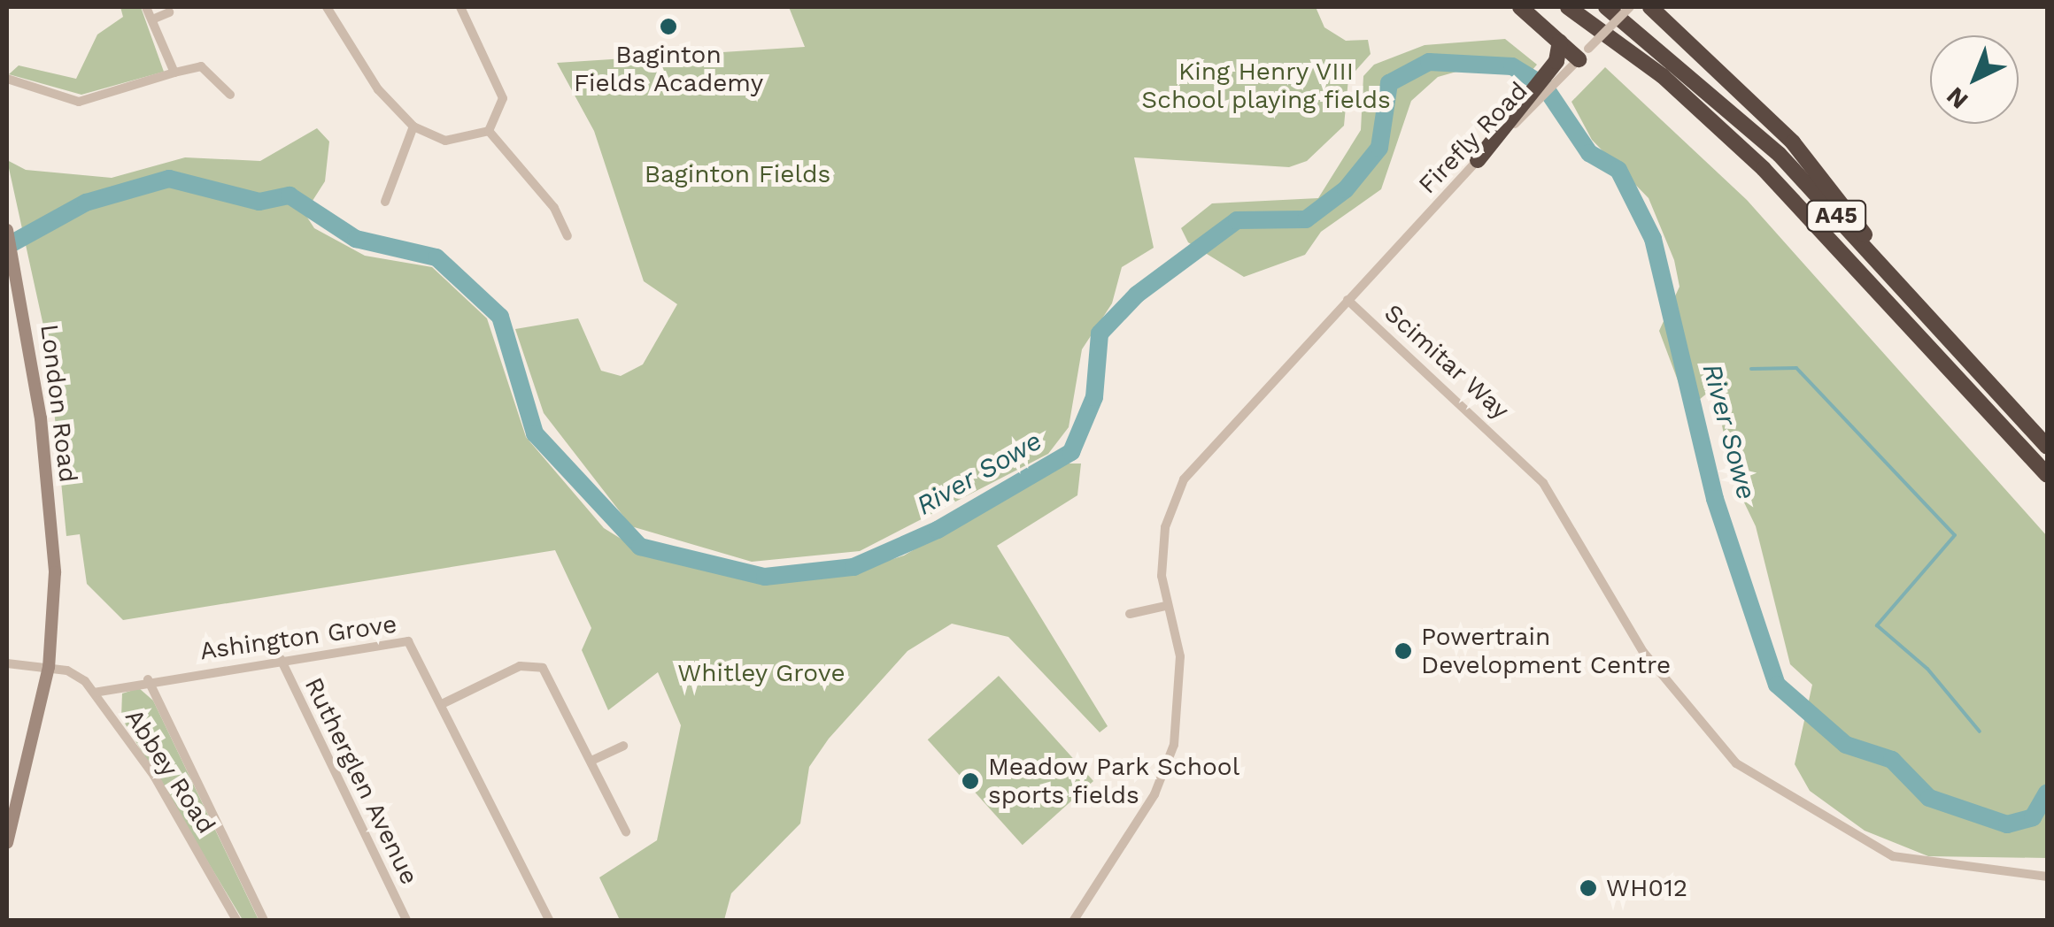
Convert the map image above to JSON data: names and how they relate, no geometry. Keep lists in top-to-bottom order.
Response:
{
  "streets": {
    "highway": ["A45"],
    "main road": ["London Road"],
    "street": [
      "Firefly Road",
      "Scimitar Way",
      "Ashington Grove",
      "Abbey Road",
      "Rutherglen Avenue"
    ]
  },
  "crossings": [
    ["Firefly Road", "Scimitar Way"],
    ["London Road", "Abbey Road"],
    ["Ashington Grove", "Abbey Road"],
    ["Ashington Grove", "Rutherglen Avenue"]
  ],
  "water": ["River Sowe"],
  "parks": ["King Henry VIII School playing fields", "Baginton Fields", "Whitley Grove"],
  "places": [
    "Baginton Fields Academy",
    "Powertrain Development Centre",
    "Meadow Park School sports fields",
    "WH012"
  ],
  "north": "bottom left"
}
